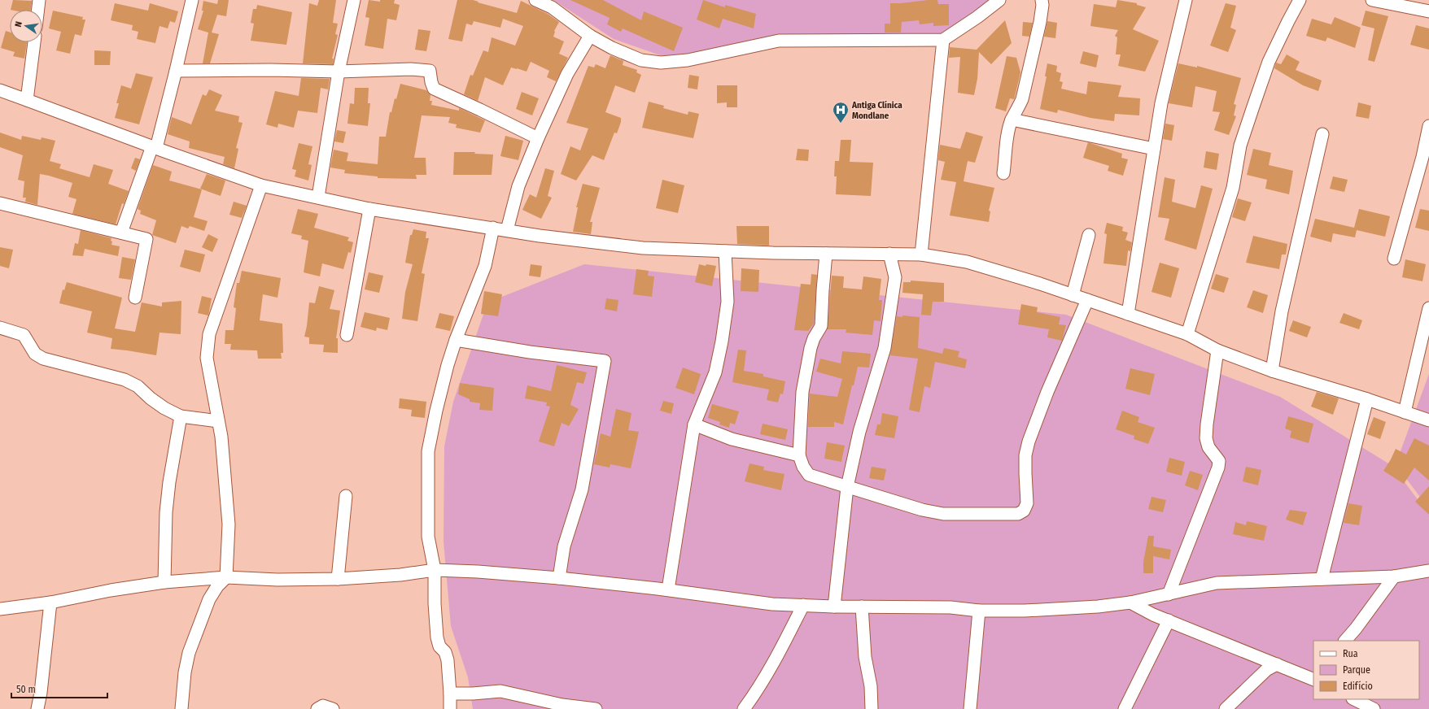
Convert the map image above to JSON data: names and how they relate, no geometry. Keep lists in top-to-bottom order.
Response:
{
  "places": {
    "hospital": ["Antiga Clínica Mondlane"]
  },
  "legend": ["Rua", "Parque", "Edifício"],
  "scale_bar": "50 m",
  "north": "left"
}
